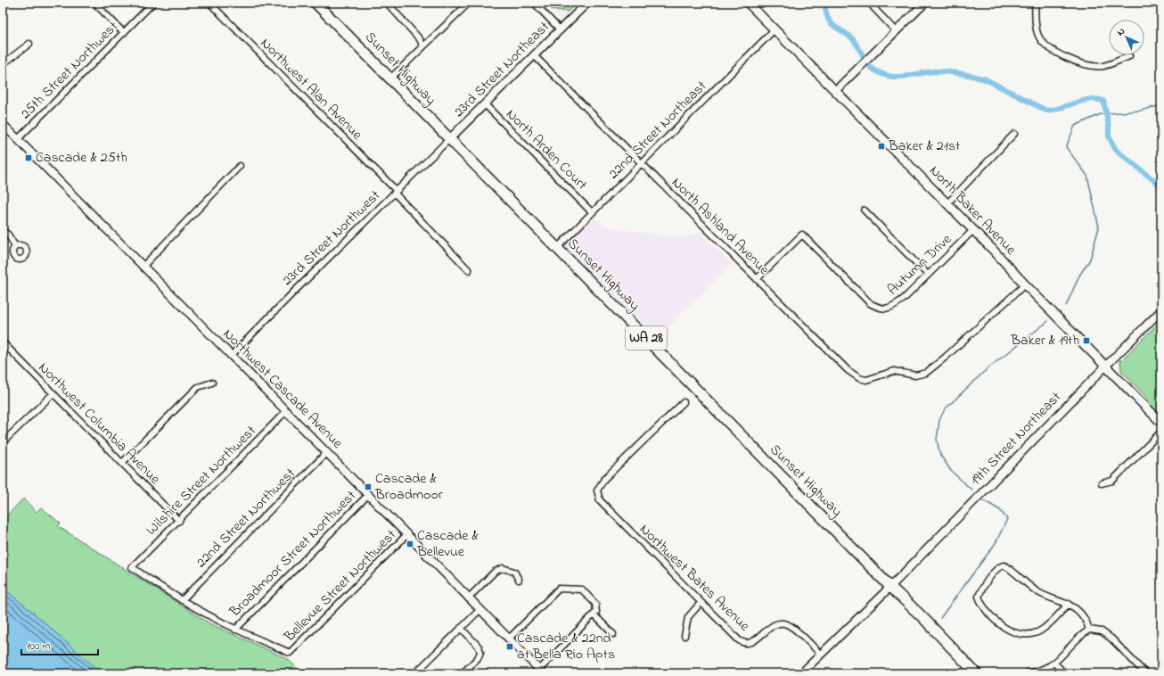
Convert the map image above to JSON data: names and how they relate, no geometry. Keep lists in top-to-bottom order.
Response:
{
  "streets": {
    "highway": ["Sunset Highway", "WA 28"],
    "main road": ["North Baker Avenue"],
    "street": [
      "23rd Street Northeast",
      "25th Street Northwest",
      "Northwest Alan Avenue",
      "22nd Street Northeast",
      "North Arden Court",
      "North Ashland Avenue",
      "23rd Street Northwest",
      "Autumn Drive",
      "Northwest Cascade Avenue",
      "Northwest Columbia Avenue",
      "19th Street Northeast",
      "Wilshire Street Northwest",
      "22nd Street Northwest",
      "Broadmoor Street Northwest",
      "Northwest Bates Avenue",
      "Bellevue Street Northwest"
    ]
  },
  "crossings": [
    ["Sunset Highway", "23rd Street Northeast"],
    ["Sunset Highway", "22nd Street Northeast"],
    ["Sunset Highway", "23rd Street Northwest"],
    ["Sunset Highway", "19th Street Northeast"],
    ["23rd Street Northeast", "North Arden Court"],
    ["23rd Street Northeast", "North Ashland Avenue"],
    ["23rd Street Northeast", "23rd Street Northwest"],
    ["25th Street Northwest", "Northwest Cascade Avenue"],
    ["Northwest Alan Avenue", "23rd Street Northwest"],
    ["22nd Street Northeast", "North Arden Court"],
    ["22nd Street Northeast", "North Baker Avenue"],
    ["22nd Street Northeast", "North Ashland Avenue"],
    ["North Baker Avenue", "North Ashland Avenue"],
    ["North Baker Avenue", "Autumn Drive"],
    ["North Baker Avenue", "19th Street Northeast"],
    ["North Ashland Avenue", "Autumn Drive"],
    ["23rd Street Northwest", "Northwest Cascade Avenue"],
    ["Northwest Cascade Avenue", "Wilshire Street Northwest"],
    ["Northwest Cascade Avenue", "22nd Street Northwest"],
    ["Northwest Cascade Avenue", "Broadmoor Street Northwest"],
    ["Northwest Cascade Avenue", "Bellevue Street Northwest"],
    ["Northwest Columbia Avenue", "Wilshire Street Northwest"],
    ["19th Street Northeast", "Northwest Bates Avenue"],
    ["Wilshire Street Northwest", "22nd Street Northwest"],
    ["Broadmoor Street Northwest", "Bellevue Street Northwest"]
  ],
  "places": {
    "transit": [
      "Baker & 21st",
      "Cascade & 25th",
      "Baker & 19th",
      "Cascade & Broadmoor",
      "Cascade & Bellevue",
      "Cascade & 22nd at Bella Rio Apts"
    ]
  },
  "scale_bar": "100 m",
  "north": "top left"
}
